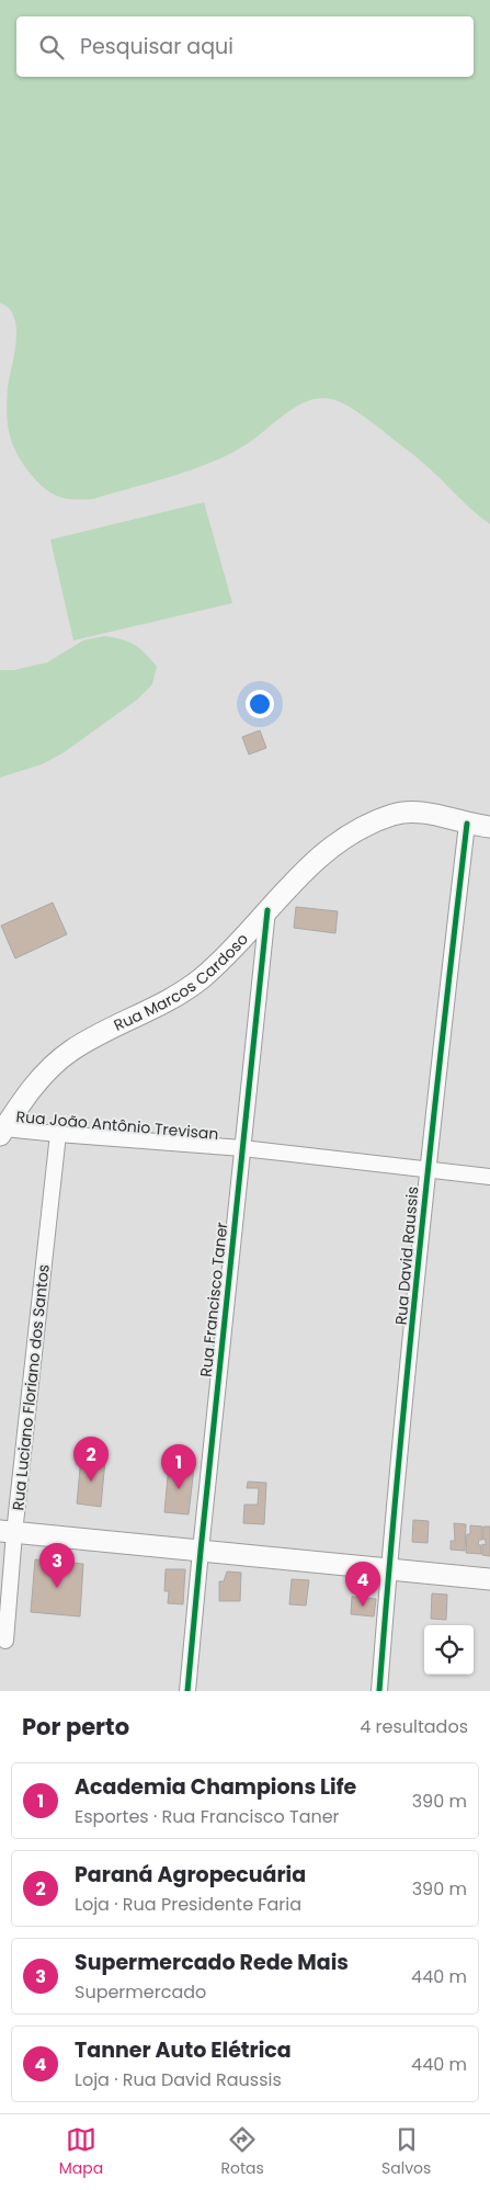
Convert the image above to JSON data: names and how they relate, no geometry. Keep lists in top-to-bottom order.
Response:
{
  "streets": {
    "street": [
      "Rua Marcos Cardoso",
      "Rua João Antônio Trevisan",
      "Rua David Raussis",
      "Rua Francisco Taner",
      "Rua Luciano Floriano dos Santos"
    ]
  },
  "crossings": [
    ["Rua Marcos Cardoso", "Rua João Antônio Trevisan"],
    ["Rua Marcos Cardoso", "Rua David Raussis"],
    ["Rua Marcos Cardoso", "Rua Francisco Taner"],
    ["Rua João Antônio Trevisan", "Rua David Raussis"],
    ["Rua João Antônio Trevisan", "Rua Francisco Taner"],
    ["Rua João Antônio Trevisan", "Rua Luciano Floriano dos Santos"]
  ],
  "page": {
    "search": "Pesquisar aqui",
    "pins": [
      "2",
      "1",
      "3",
      "4"
    ],
    "heading": ["Por perto", "4 resultados"],
    "list": [
      {
        "mark": "1",
        "name": "Academia Champions Life",
        "note": "Esportes · Rua Francisco Taner",
        "value": "390 m"
      },
      {
        "mark": "2",
        "name": "Paraná Agropecuária",
        "note": "Loja · Rua Presidente Faria",
        "value": "390 m"
      },
      {
        "mark": "3",
        "name": "Supermercado Rede Mais",
        "note": "Supermercado",
        "value": "440 m"
      },
      {
        "mark": "4",
        "name": "Tanner Auto Elétrica",
        "note": "Loja · Rua David Raussis",
        "value": "440 m"
      }
    ],
    "nav": ["Mapa", "Rotas", "Salvos"]
  }
}
